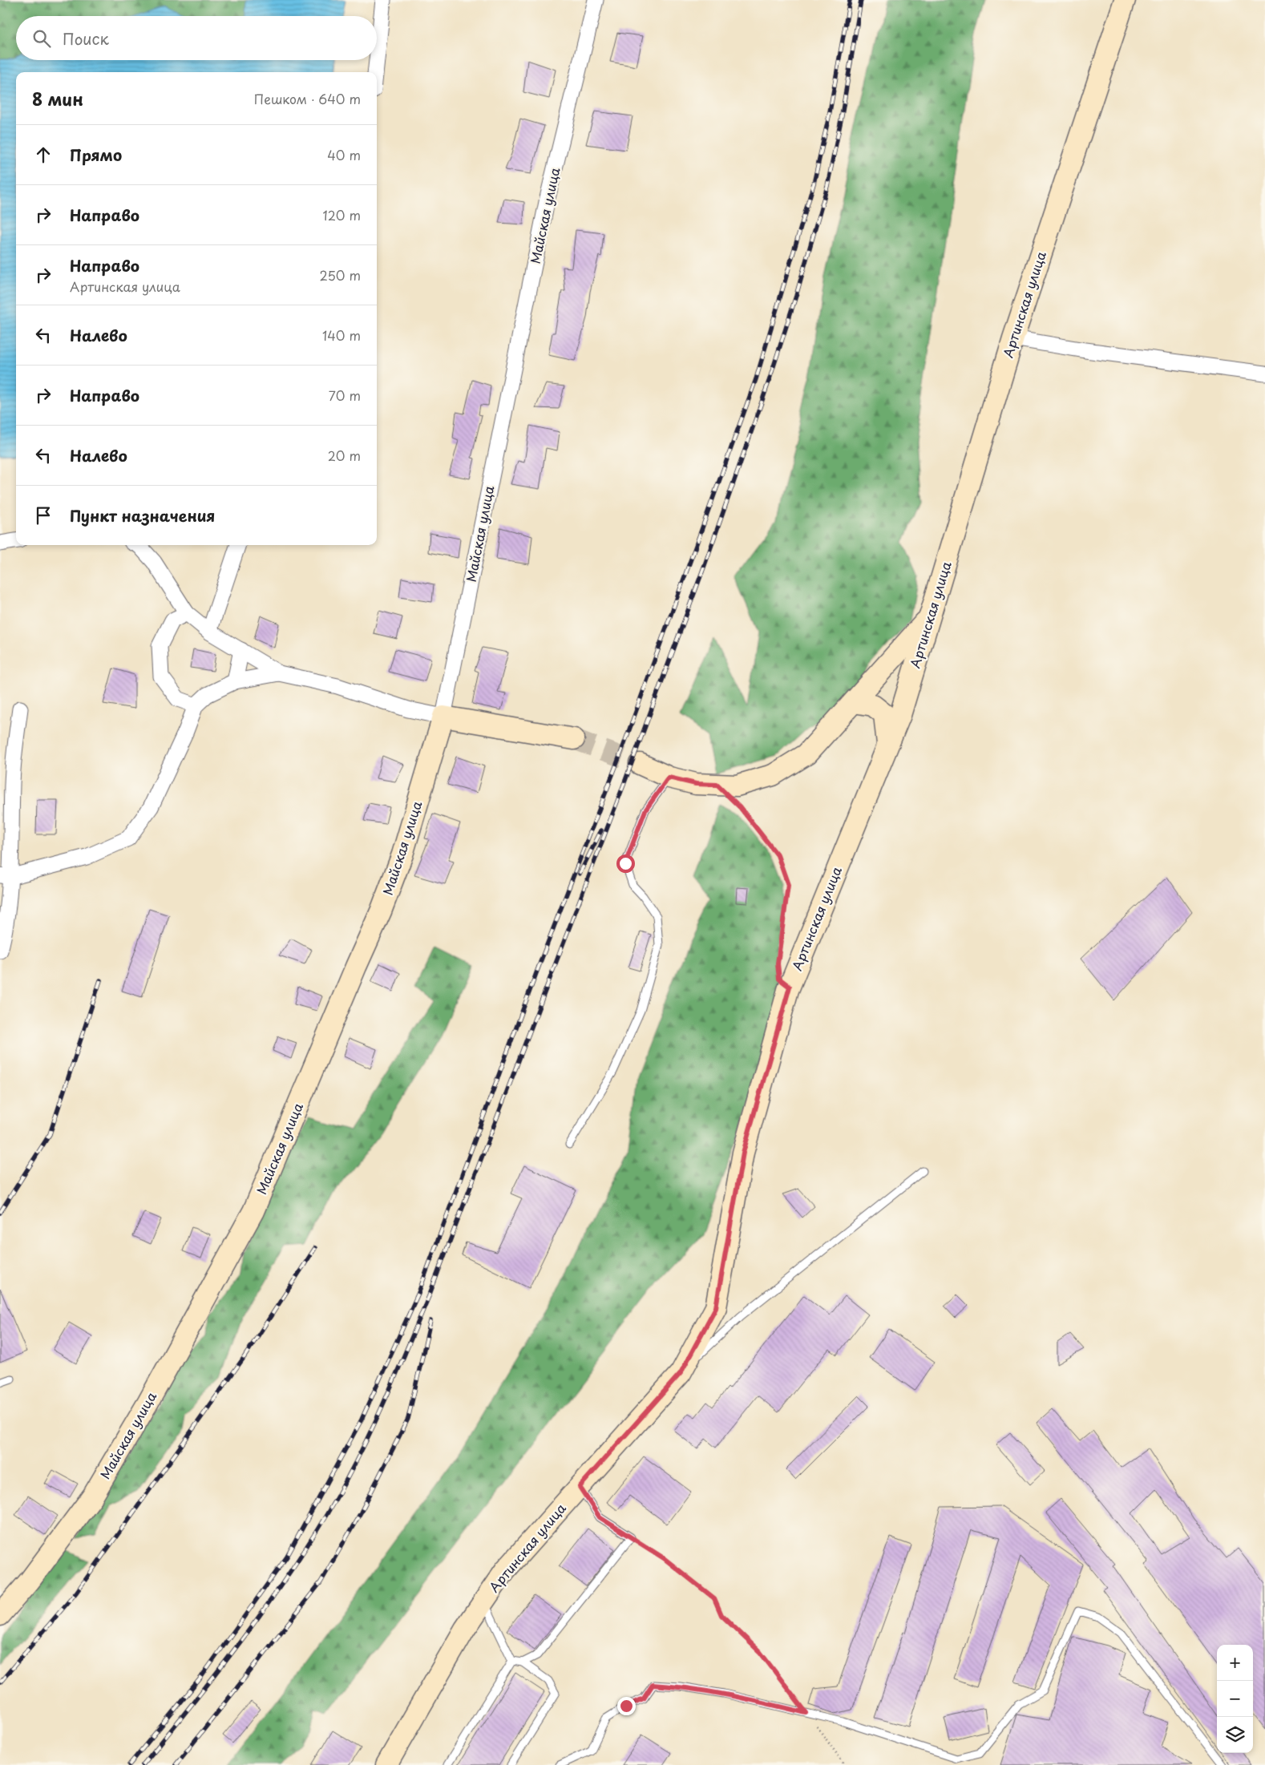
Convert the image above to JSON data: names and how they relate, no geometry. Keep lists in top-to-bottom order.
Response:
{
  "streets": {
    "street": ["Майская улица", "Артинская улица"]
  },
  "page": {
    "search": "Поиск",
    "heading": ["8 мин", "Пешком · 640 m"],
    "list": [
      ["Прямо", "40 m"],
      ["Направо", "120 m"],
      ["Направо", "Артинская улица", "250 m"],
      ["Налево", "140 m"],
      ["Направо", "70 m"],
      ["Налево", "20 m"],
      "Пункт назначения"
    ],
    "map_buttons": ["+", "−"]
  }
}
